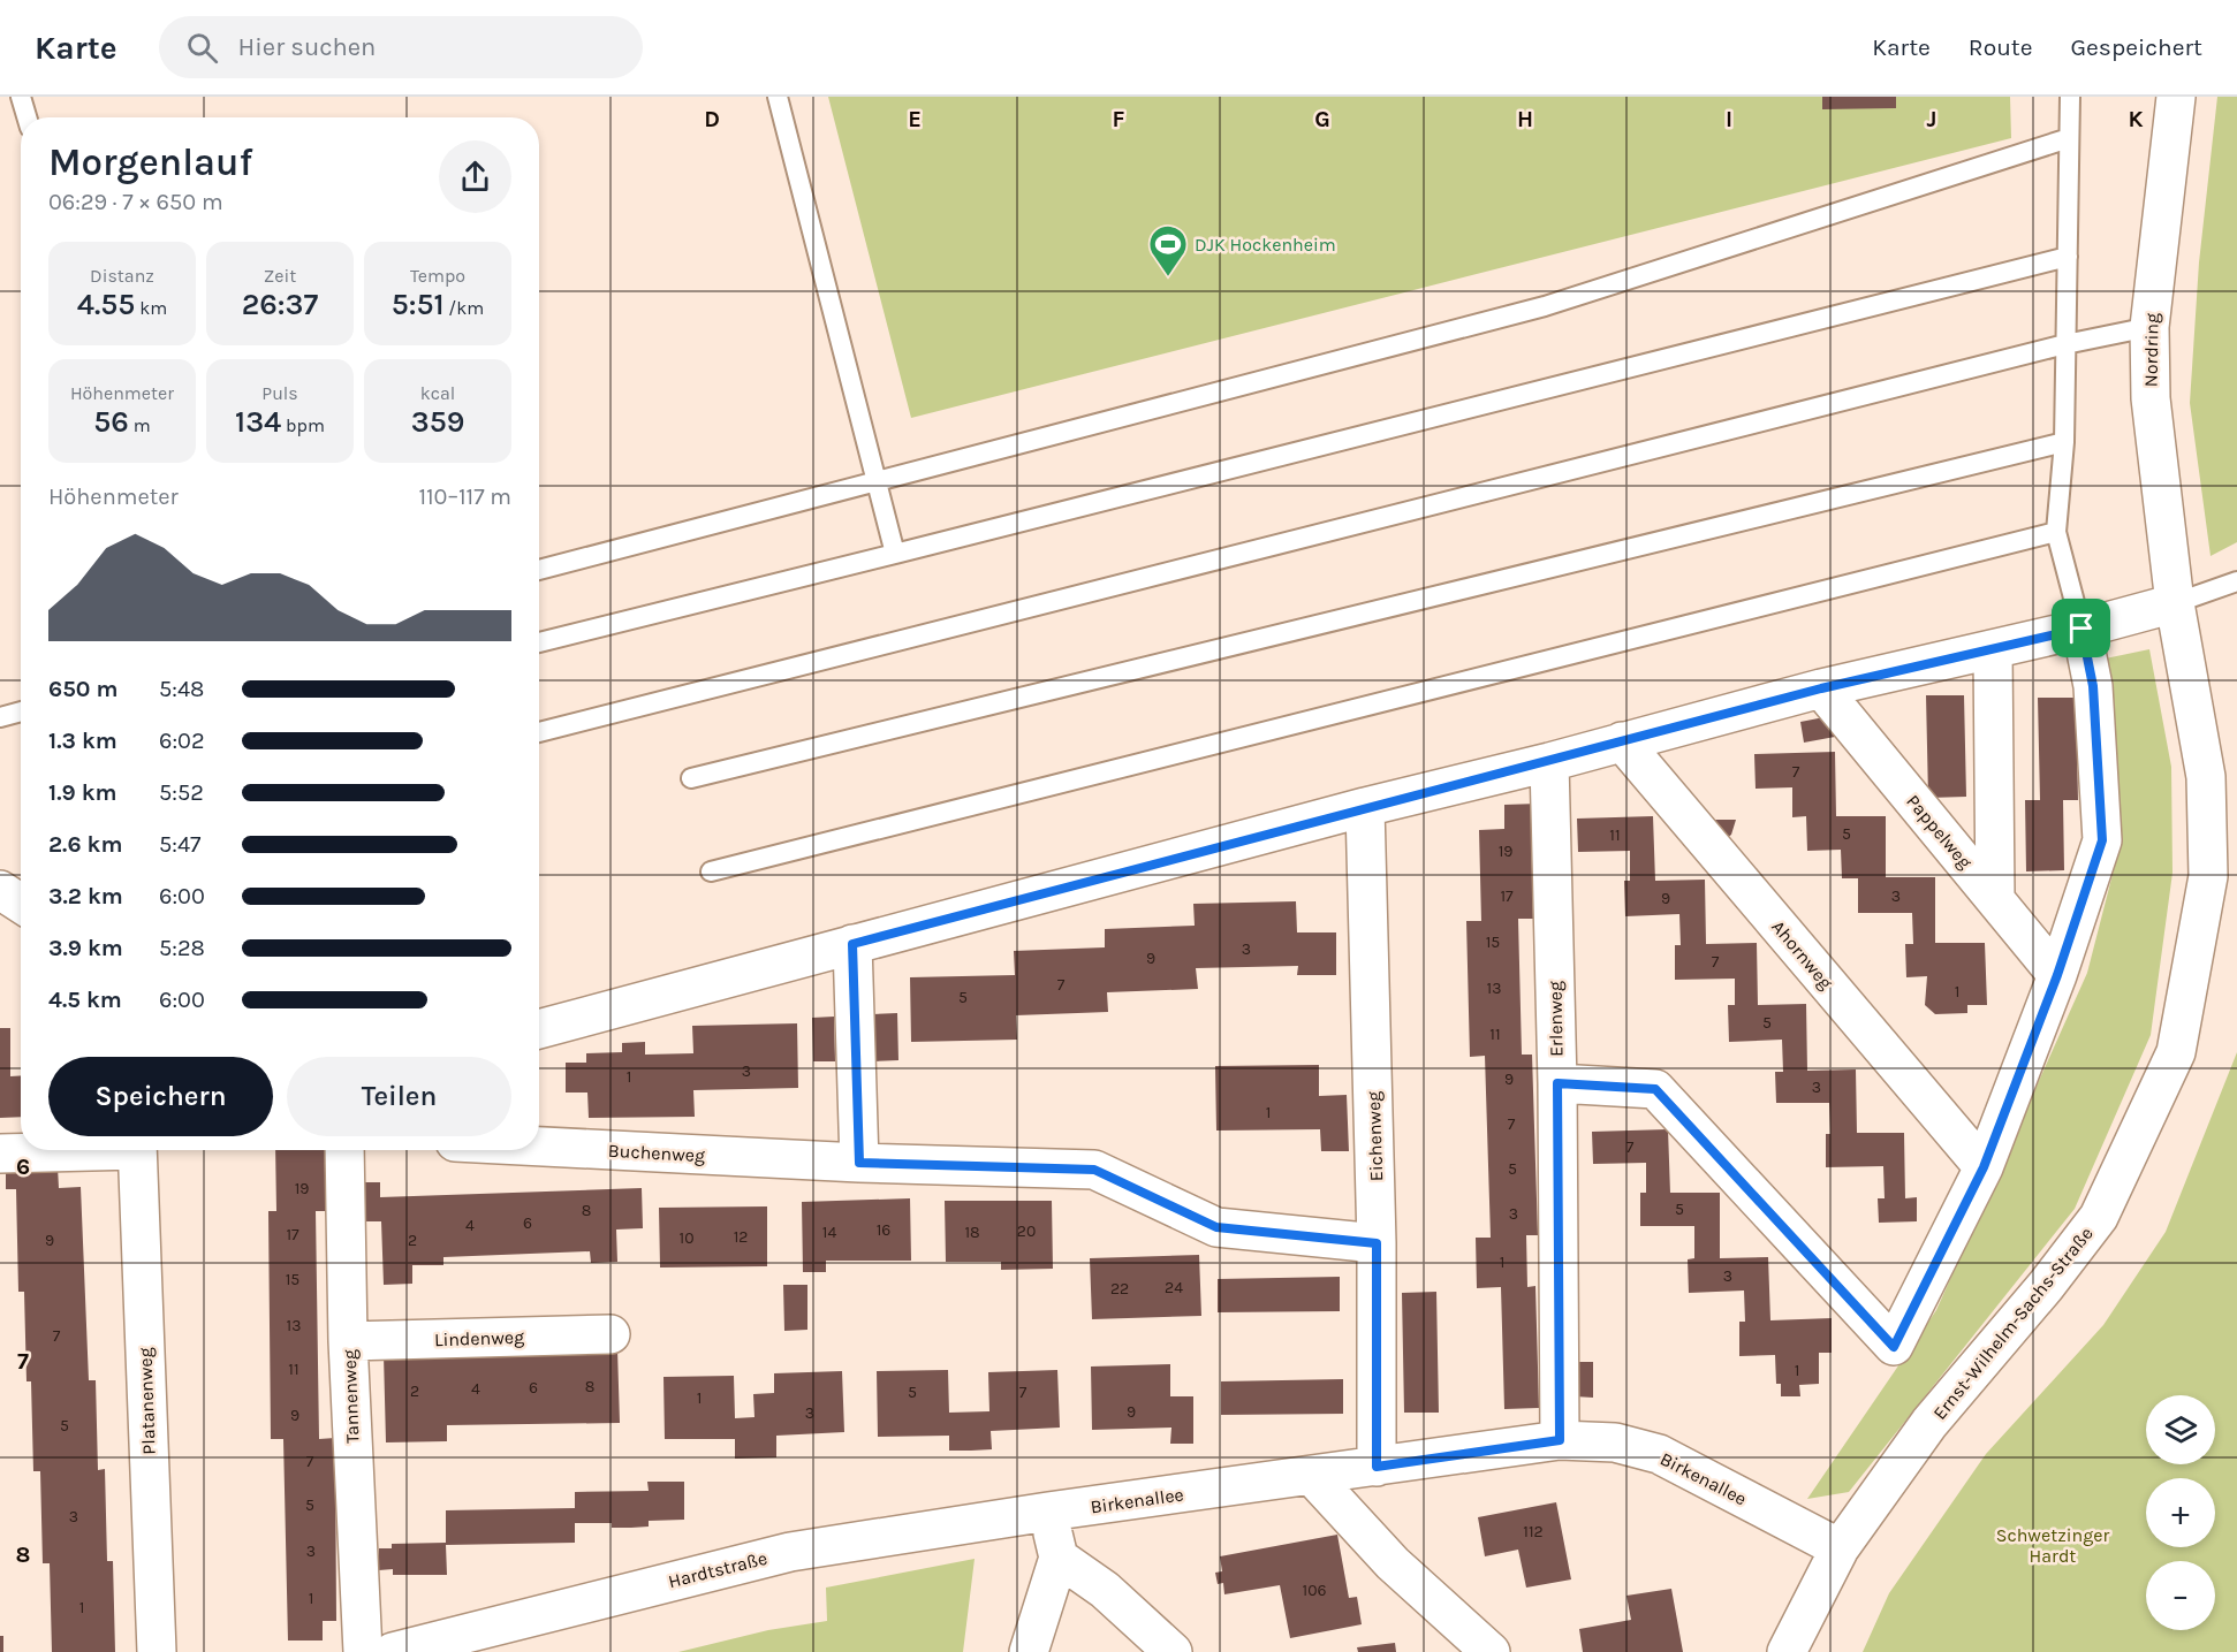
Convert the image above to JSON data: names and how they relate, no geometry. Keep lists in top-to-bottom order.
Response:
{
  "streets": {
    "street": [
      "Nordring",
      "Pappelweg",
      "Ahornweg",
      "Erlenweg",
      "Eichenweg",
      "Buchenweg",
      "Ernst-Wilhelm-Sachs-Straße",
      "Lindenweg",
      "Tannenweg",
      "Platanenweg",
      "Birkenallee",
      "Hardtstraße"
    ]
  },
  "crossings": [
    ["Nordring", "Ernst-Wilhelm-Sachs-Straße"],
    ["Erlenweg", "Birkenallee"],
    ["Eichenweg", "Buchenweg"],
    ["Eichenweg", "Birkenallee"],
    ["Ernst-Wilhelm-Sachs-Straße", "Birkenallee"],
    ["Lindenweg", "Tannenweg"],
    ["Birkenallee", "Hardtstraße"]
  ],
  "parks": ["Schwetzinger Hardt"],
  "places": {
    "sports": ["DJK Hockenheim"]
  },
  "house_numbers": [
    "7",
    "5",
    "11",
    "19",
    "17",
    "3",
    "9",
    "15",
    "3",
    "9",
    "7",
    "7",
    "13",
    "1",
    "5",
    "5",
    "11",
    "3",
    "1",
    "9",
    "3",
    "1",
    "7",
    "7",
    "5",
    "19",
    "5",
    "8",
    "3",
    "6",
    "4",
    "16",
    "20",
    "14",
    "18",
    "17",
    "12",
    "10",
    "9",
    "2",
    "1",
    "3",
    "15",
    "24",
    "22",
    "13",
    "7",
    "11",
    "1",
    "8",
    "6",
    "4",
    "2",
    "5",
    "7",
    "1",
    "9",
    "3",
    "9",
    "5",
    "7",
    "5",
    "3",
    "112",
    "3",
    "106",
    "1",
    "1"
  ],
  "page": {
    "header": "Karte",
    "search": "Hier suchen",
    "nav": ["Karte", "Route", "Gespeichert"],
    "heading": ["Morgenlauf", "06:29 · 7 × 650 m"],
    "stats": [
      ["Distanz", "4.55 km"],
      ["Zeit", "26:37"],
      ["Tempo", "5:51 /km"],
      ["Höhenmeter", "56 m"],
      ["Puls", "134 bpm"],
      ["kcal", "359"]
    ],
    "chart": ["Höhenmeter", "110–117 m"],
    "list": [
      {
        "name": "650 m",
        "note": "5:48"
      },
      {
        "name": "1.3 km",
        "note": "6:02"
      },
      {
        "name": "1.9 km",
        "note": "5:52"
      },
      {
        "name": "2.6 km",
        "note": "5:47"
      },
      {
        "name": "3.2 km",
        "note": "6:00"
      },
      {
        "name": "3.9 km",
        "note": "5:28"
      },
      {
        "name": "4.5 km",
        "note": "6:00"
      }
    ],
    "buttons": ["Speichern", "Teilen"],
    "map_buttons": ["+", "−"]
  },
  "grid": {
    "columns": [
      "D",
      "E",
      "F",
      "G",
      "H",
      "I",
      "J",
      "K"
    ],
    "rows": ["6", "7", "8"]
  }
}
